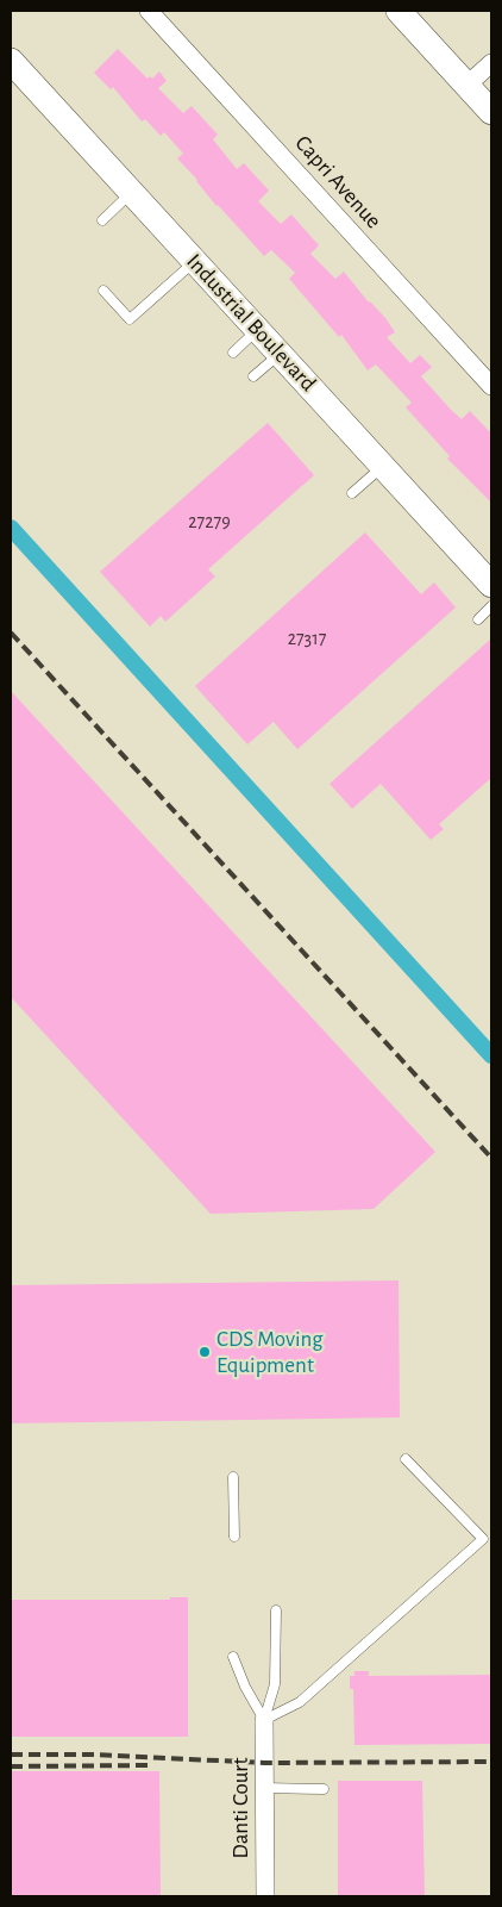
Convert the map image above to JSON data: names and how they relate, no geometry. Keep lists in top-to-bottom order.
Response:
{
  "streets": {
    "main road": ["Industrial Boulevard"],
    "street": ["Capri Avenue", "Danti Court"]
  },
  "places": ["CDS Moving Equipment"],
  "house_numbers": ["27279", "27317"]
}
